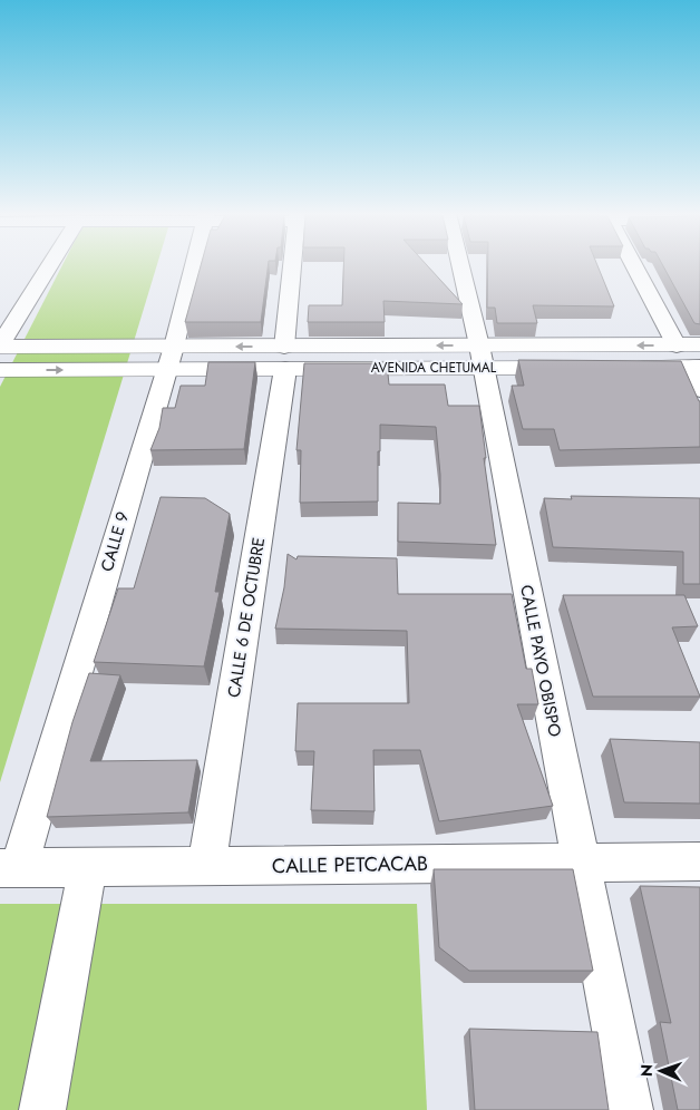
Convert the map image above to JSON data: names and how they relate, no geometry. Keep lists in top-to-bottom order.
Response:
{
  "streets": {
    "main road": ["AVENIDA CHETUMAL"],
    "street": [
      "CALLE 9",
      "CALLE 6 DE OCTUBRE",
      "CALLE PAYO OBISPO",
      "CALLE PETCACAB"
    ]
  },
  "crossings": [
    ["AVENIDA CHETUMAL", "CALLE 9"],
    ["AVENIDA CHETUMAL", "CALLE 6 DE OCTUBRE"],
    ["AVENIDA CHETUMAL", "CALLE PAYO OBISPO"],
    ["CALLE 9", "CALLE PETCACAB"],
    ["CALLE 6 DE OCTUBRE", "CALLE PETCACAB"],
    ["CALLE PAYO OBISPO", "CALLE PETCACAB"]
  ],
  "north": "left"
}
